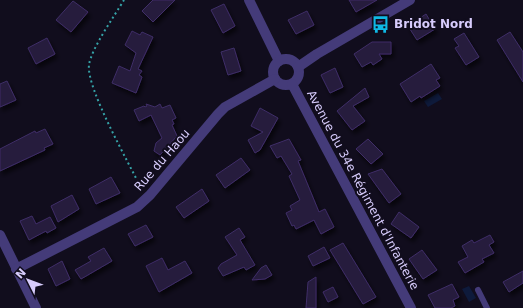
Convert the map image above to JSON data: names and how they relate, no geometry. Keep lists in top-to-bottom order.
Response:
{
  "streets": {
    "street": ["Rue du Haou", "Avenue du 34e Régiment d'Infanterie"]
  },
  "crossings": [
    ["Rue du Haou", "Avenue du 34e Régiment d'Infanterie"]
  ],
  "places": {
    "bus stop": ["Bridot Nord"]
  },
  "north": "top left"
}
